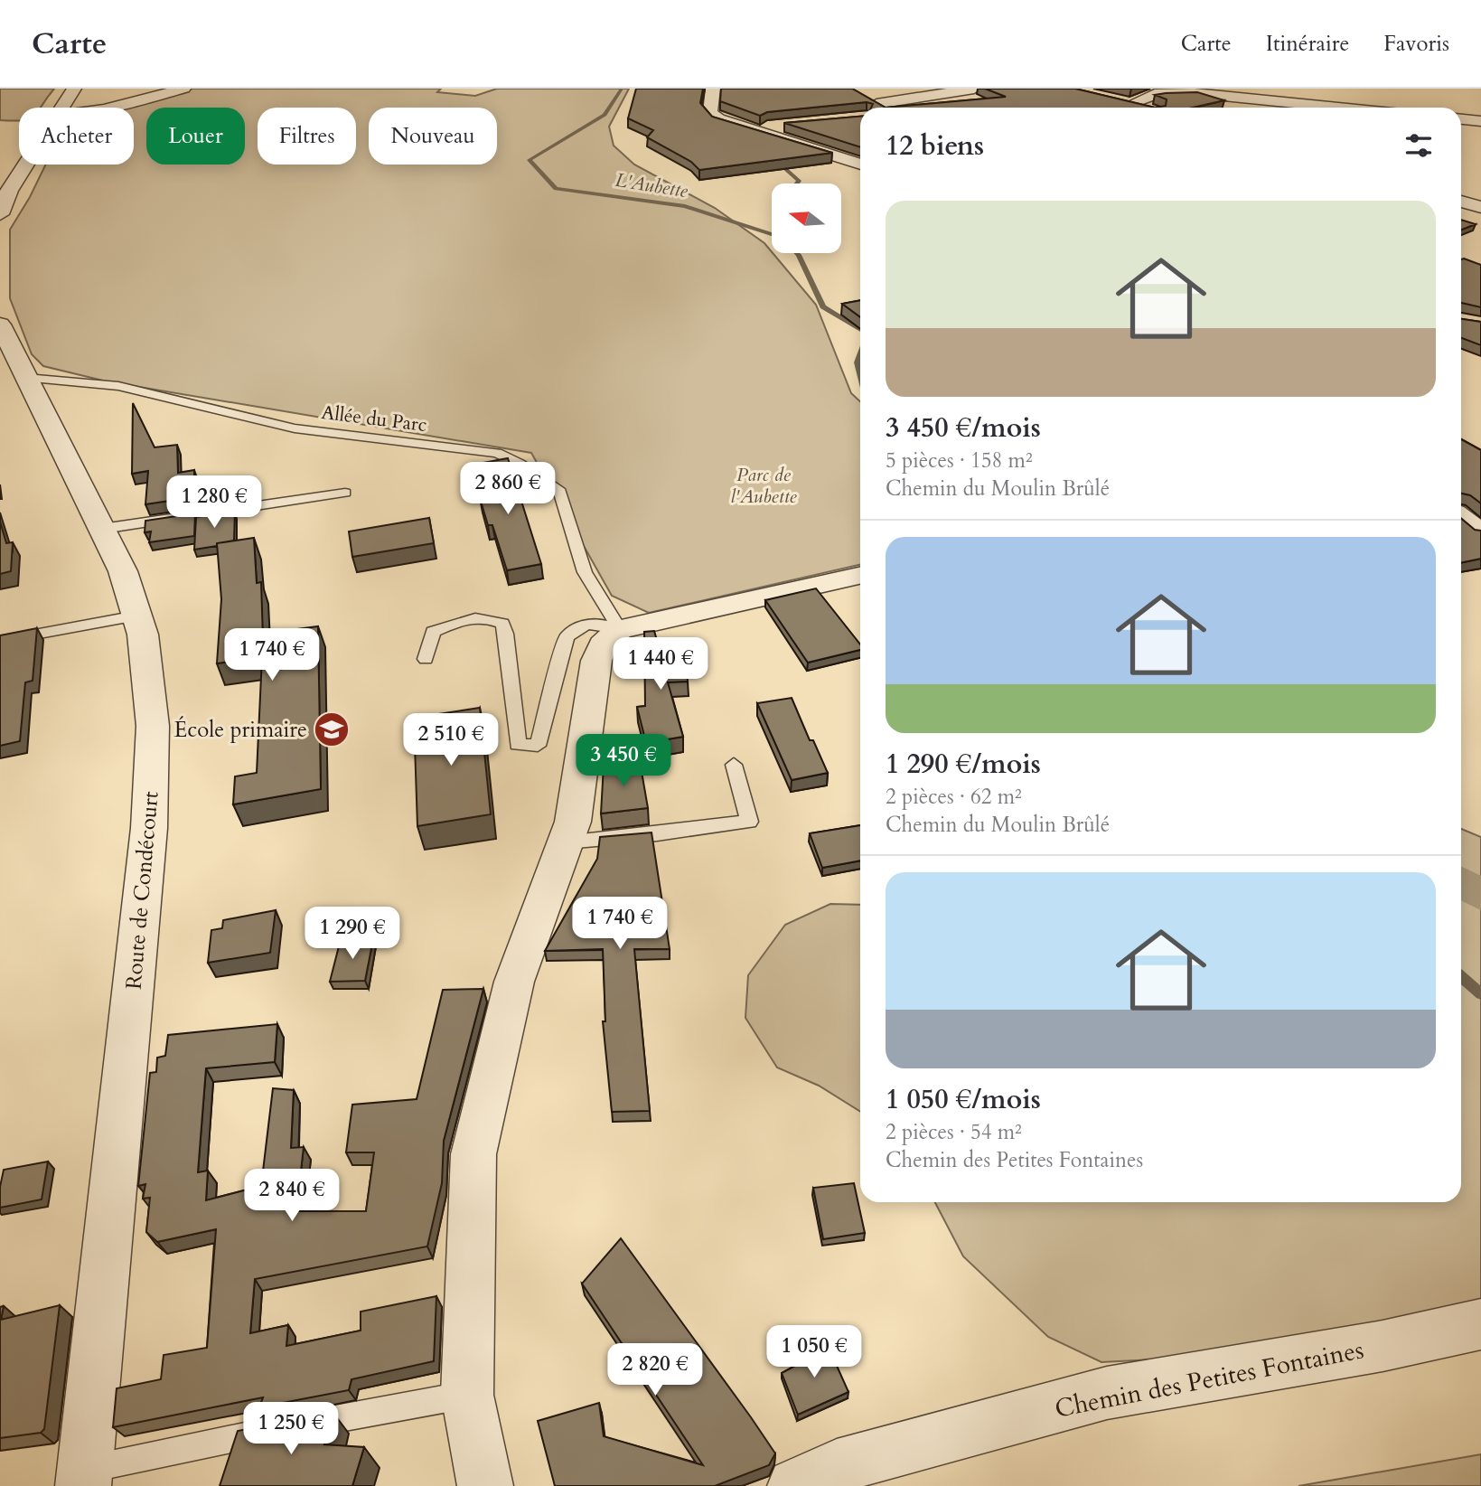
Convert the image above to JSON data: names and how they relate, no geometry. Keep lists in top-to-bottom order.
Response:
{
  "streets": {
    "street": ["Route de Condécourt", "Chemin des Petites Fontaines"],
    "lane": ["Allée du Parc"]
  },
  "crossings": [
    ["Allée du Parc", "Route de Condécourt"]
  ],
  "water": ["L'Aubette"],
  "parks": ["Parc de l'Aubette"],
  "places": {
    "school or university": ["École primaire"]
  },
  "north": "left",
  "page": {
    "header": "Carte",
    "nav": ["Carte", "Itinéraire", "Favoris"],
    "chip": [
      "Acheter",
      "Louer",
      "Filtres",
      "Nouveau"
    ],
    "heading": "12 biens",
    "list": [
      {
        "name": "3 450 €/mois",
        "note": "5 pièces · 158 m² · Chemin du Moulin Brûlé"
      },
      {
        "name": "1 290 €/mois",
        "note": "2 pièces · 62 m² · Chemin du Moulin Brûlé"
      },
      {
        "name": "1 050 €/mois",
        "note": "2 pièces · 54 m² · Chemin des Petites Fontaines"
      }
    ],
    "price": [
      "2 860 €",
      "1 280 €",
      "1 740 €",
      "1 440 €",
      "2 510 €",
      "3 450 €",
      "1 740 €",
      "1 290 €",
      "2 840 €",
      "1 050 €",
      "2 820 €",
      "1 250 €"
    ]
  }
}
